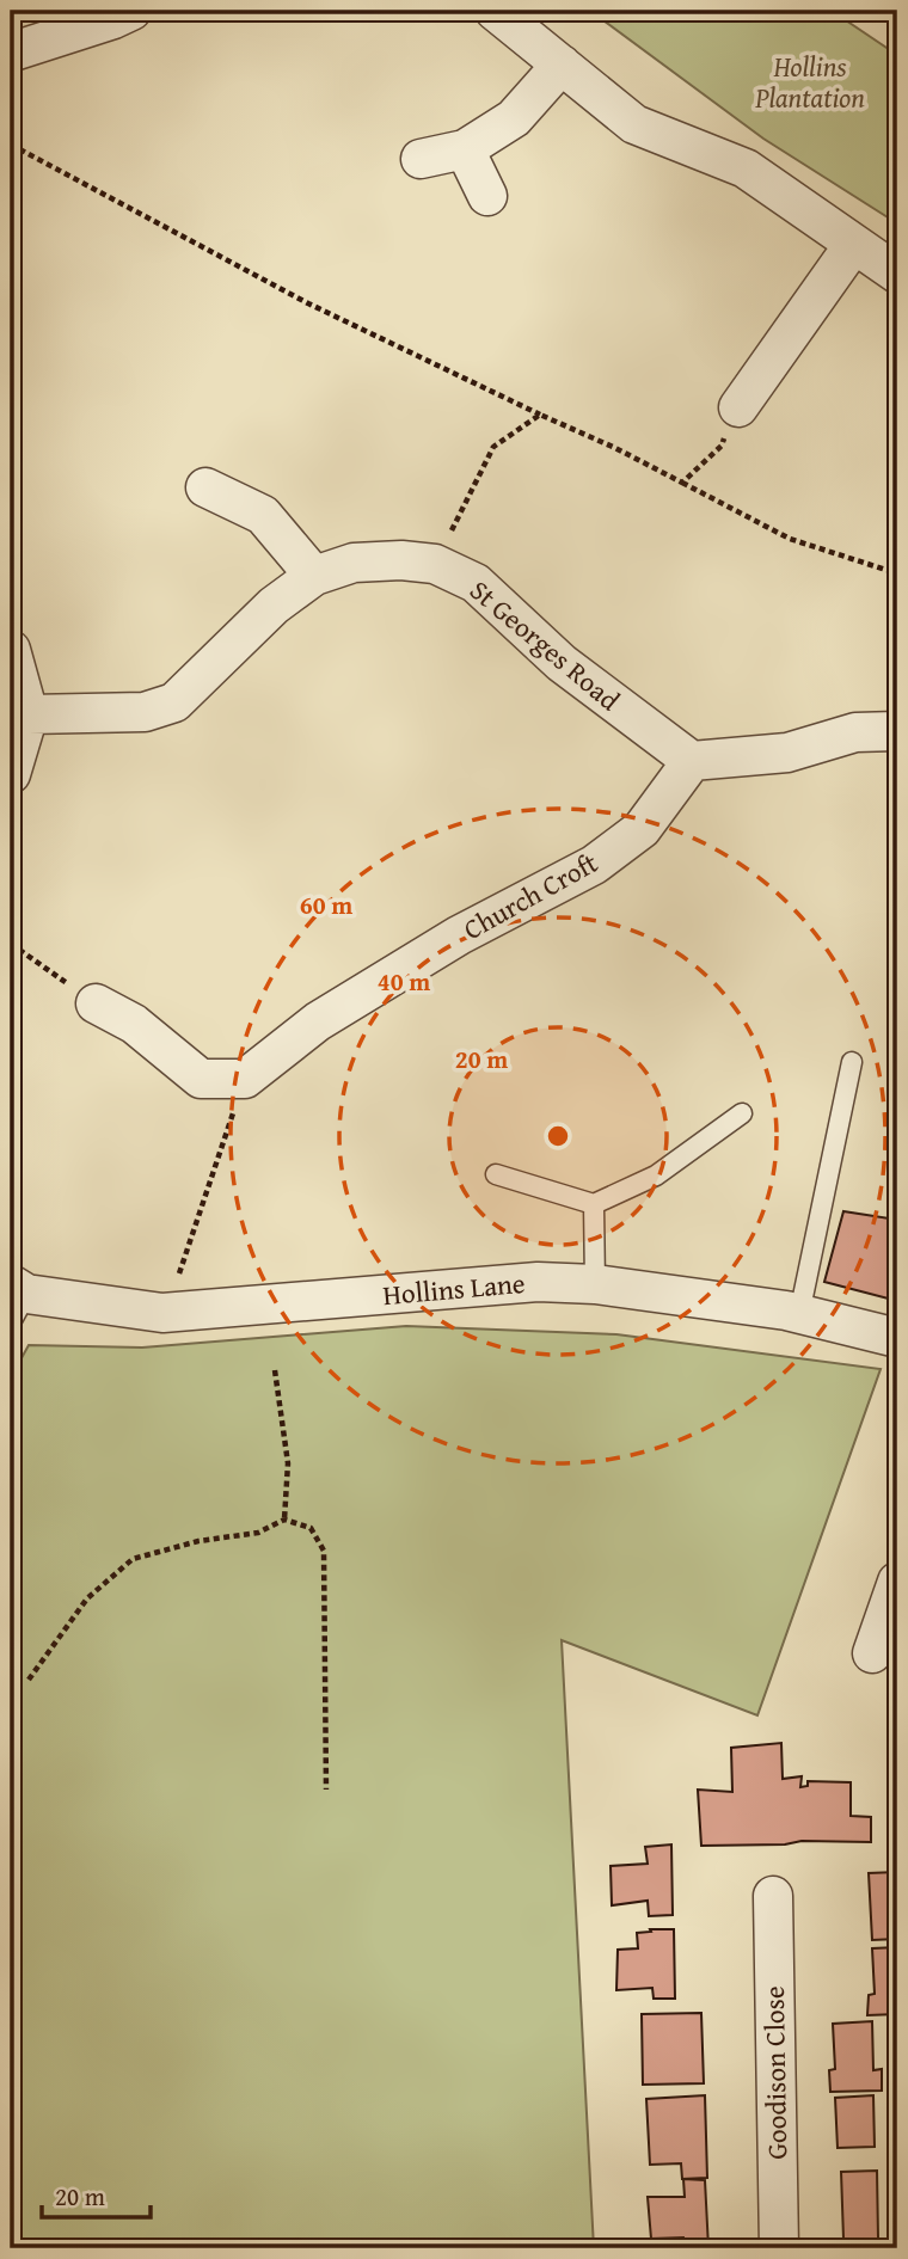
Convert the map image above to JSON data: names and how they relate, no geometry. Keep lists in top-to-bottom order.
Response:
{
  "streets": {
    "street": [
      "St Georges Road",
      "Church Croft",
      "Hollins Lane",
      "Goodison Close"
    ]
  },
  "crossings": [
    ["St Georges Road", "Church Croft"]
  ],
  "parks": ["Hollins Plantation"],
  "scale_bar": "20 m",
  "rings": ["60 m", "40 m", "20 m"]
}
